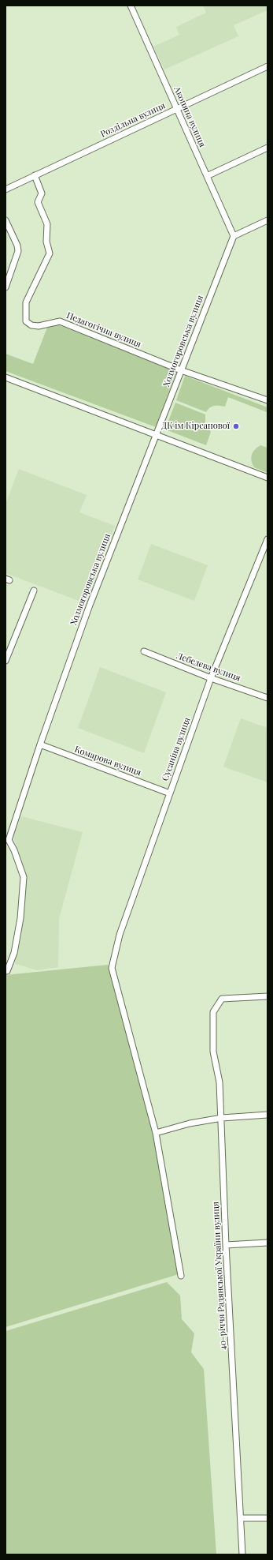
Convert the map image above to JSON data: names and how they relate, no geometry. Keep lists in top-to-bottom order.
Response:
{
  "streets": {
    "street": [
      "Акопяна вулиця",
      "Роздільна вулиця",
      "Педагогічна вулиця",
      "Холмогоровська вулиця",
      "Лебедєва вулиця",
      "Сусаніна вулиця",
      "Комарова вулиця",
      "40-річчя Радянської України вулиця"
    ]
  },
  "crossings": [
    ["Акопяна вулиця", "Роздільна вулиця"],
    ["Акопяна вулиця", "Холмогоровська вулиця"],
    ["Роздільна вулиця", "Педагогічна вулиця"],
    ["Педагогічна вулиця", "Холмогоровська вулиця"],
    ["Холмогоровська вулиця", "Комарова вулиця"],
    ["Лебедєва вулиця", "Сусаніна вулиця"],
    ["Сусаніна вулиця", "Комарова вулиця"]
  ],
  "places": ["ДК ім Кірсанової"]
}
